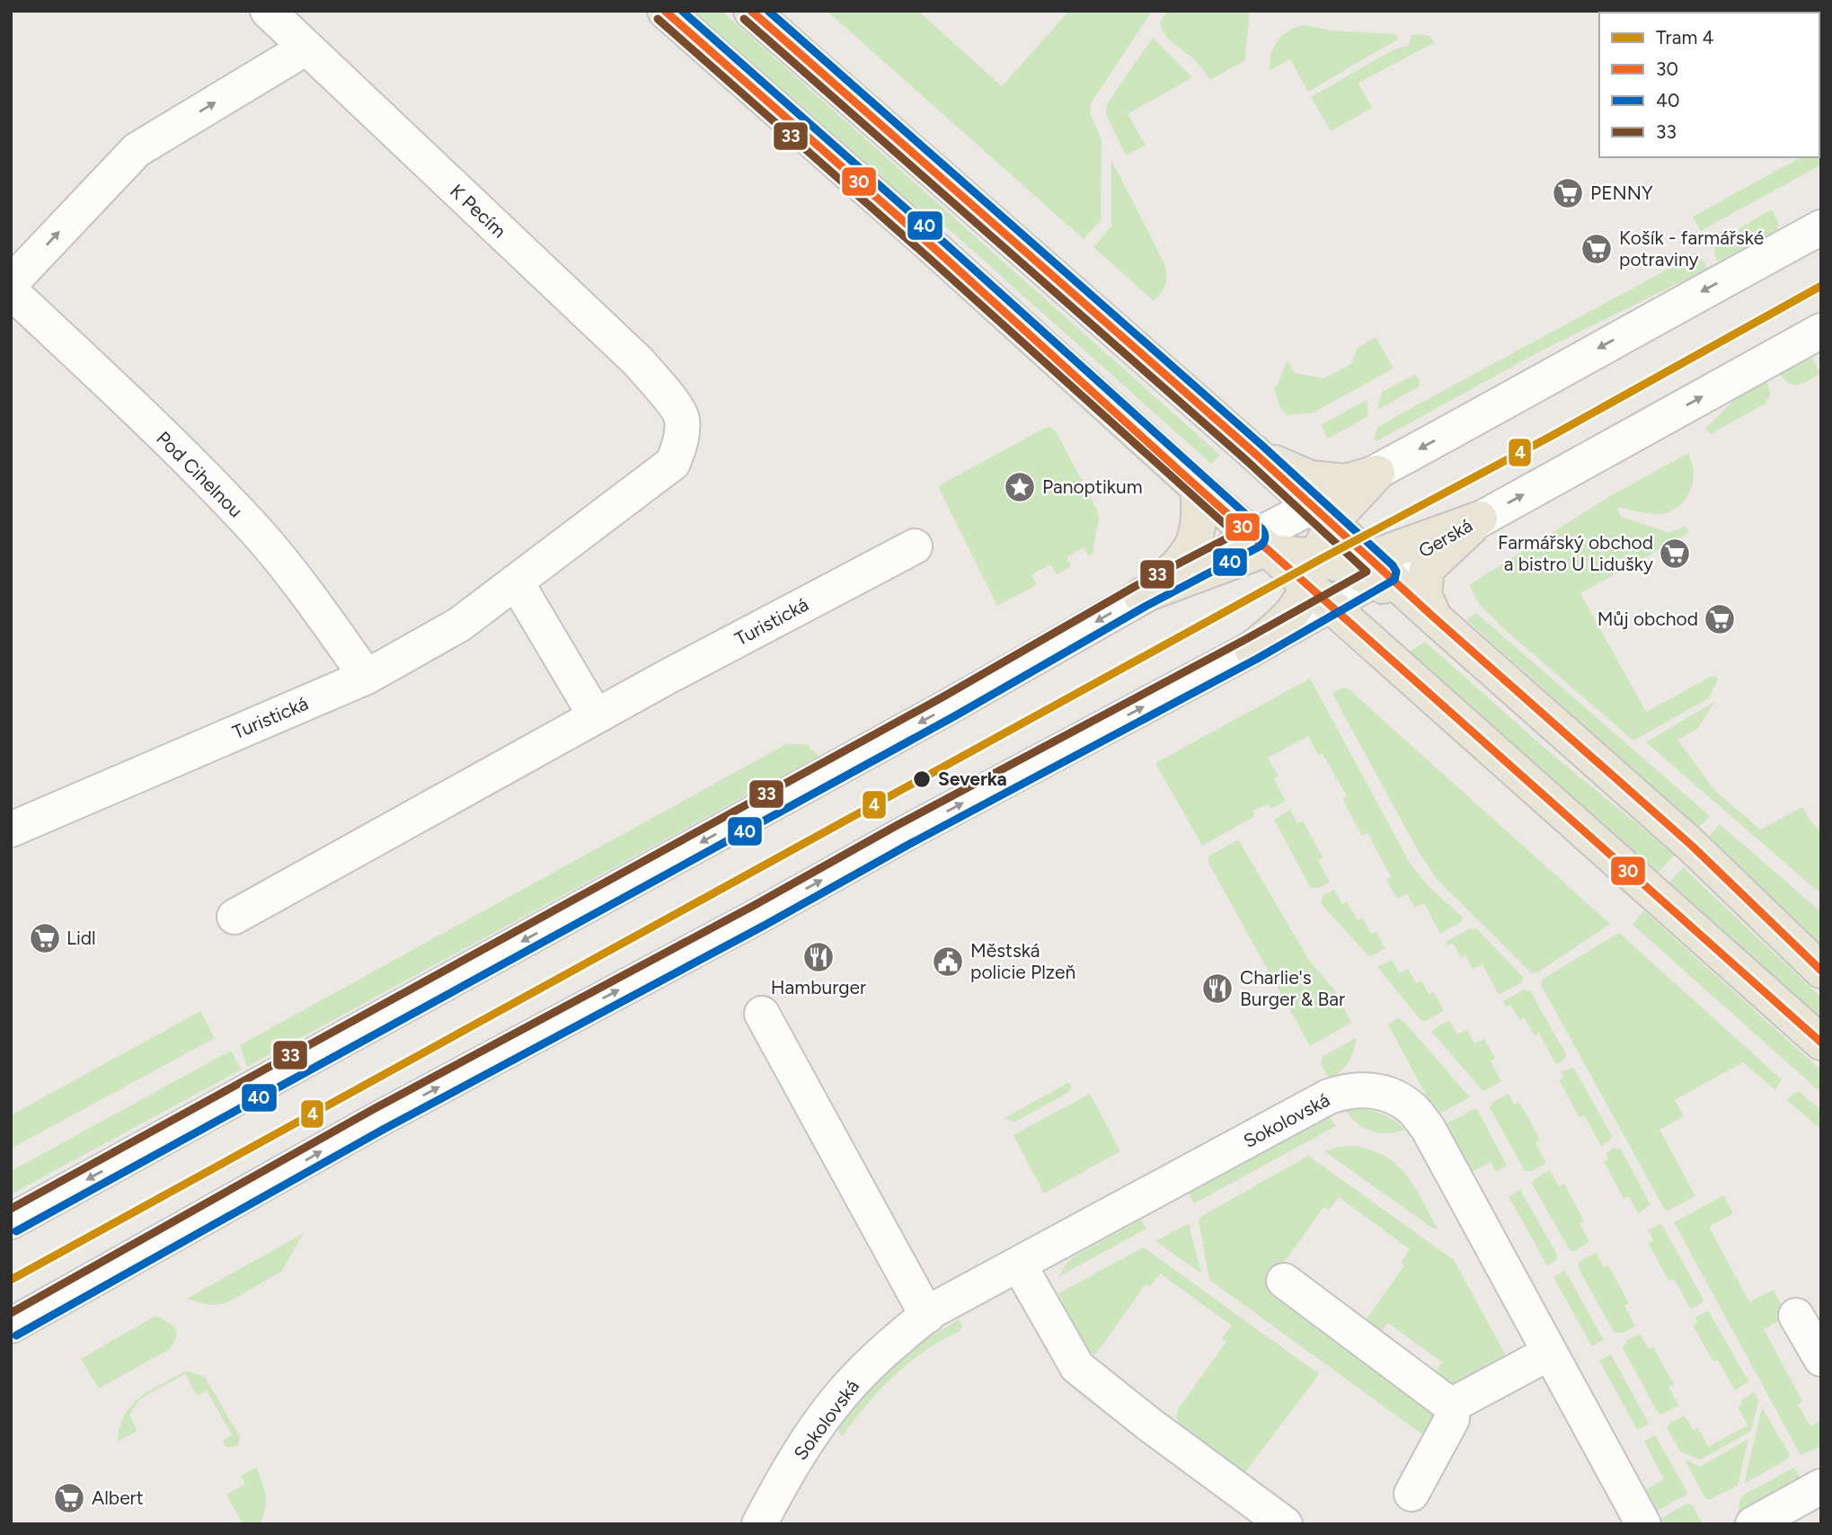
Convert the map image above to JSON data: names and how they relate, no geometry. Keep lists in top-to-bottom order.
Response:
{
  "streets": {
    "street": [
      "K Pecím",
      "Pod Cihelnou",
      "Gerská",
      "Turistická",
      "Sokolovská"
    ]
  },
  "crossings": [
    ["K Pecím", "Turistická"],
    ["Pod Cihelnou", "Turistická"]
  ],
  "places": {
    "supermarket": [
      "PENNY",
      "Košík - farmářské potraviny",
      "Farmářský obchod a bistro U Lidušky",
      "Můj obchod",
      "Lidl",
      "Albert"
    ],
    "place": ["Panoptikum"],
    "other": ["Severka"],
    "restaurant": ["Hamburger", "Charlie's Burger & Bar"],
    "public building": ["Městská policie Plzeň"]
  },
  "lines": [
    "transit line 30",
    "transit line 40",
    "transit line 33",
    "tram line 4"
  ],
  "legend": [
    "Tram 4",
    "30",
    "40",
    "33"
  ]
}
